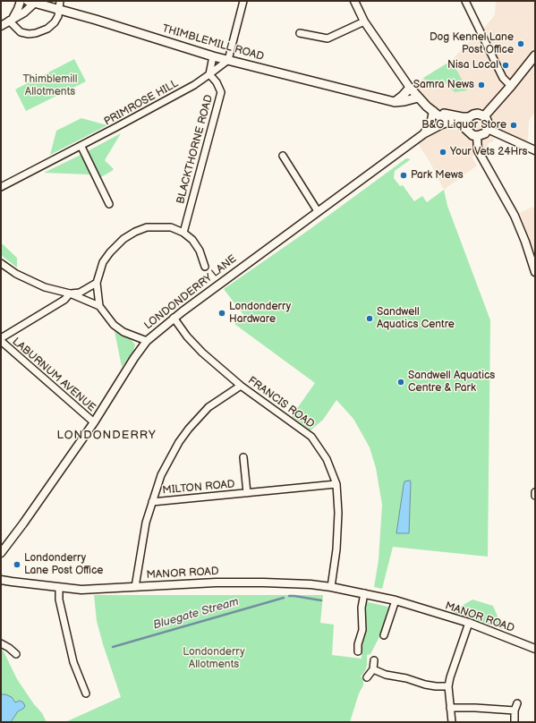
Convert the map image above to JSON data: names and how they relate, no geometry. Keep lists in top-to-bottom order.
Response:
{
  "streets": {
    "main road": ["THIMBLEMILL ROAD"],
    "street": [
      "PRIMROSE HILL",
      "BLACKTHORNE ROAD",
      "LONDONDERRY LANE",
      "LABURNUM AVENUE",
      "FRANCIS ROAD",
      "MILTON ROAD",
      "MANOR ROAD"
    ]
  },
  "crossings": [
    ["PRIMROSE HILL", "BLACKTHORNE ROAD"],
    ["LONDONDERRY LANE", "LABURNUM AVENUE"],
    ["LONDONDERRY LANE", "FRANCIS ROAD"],
    ["FRANCIS ROAD", "MILTON ROAD"],
    ["FRANCIS ROAD", "MANOR ROAD"]
  ],
  "districts": ["LONDONDERRY"],
  "water": ["Bluegate Stream"],
  "parks": ["Thimblemill Allotments", "Londonderry Allotments"],
  "places": [
    "Dog Kennel Lane Post Office",
    "Nisa Local",
    "Samra News",
    "B&G Liquor Store",
    "Your Vets 24Hrs",
    "Park Mews",
    "Londonderry Hardware",
    "Sandwell Aquatics Centre",
    "Sandwell Aquatics Centre & Park",
    "Londonderry Lane Post Office"
  ]
}
